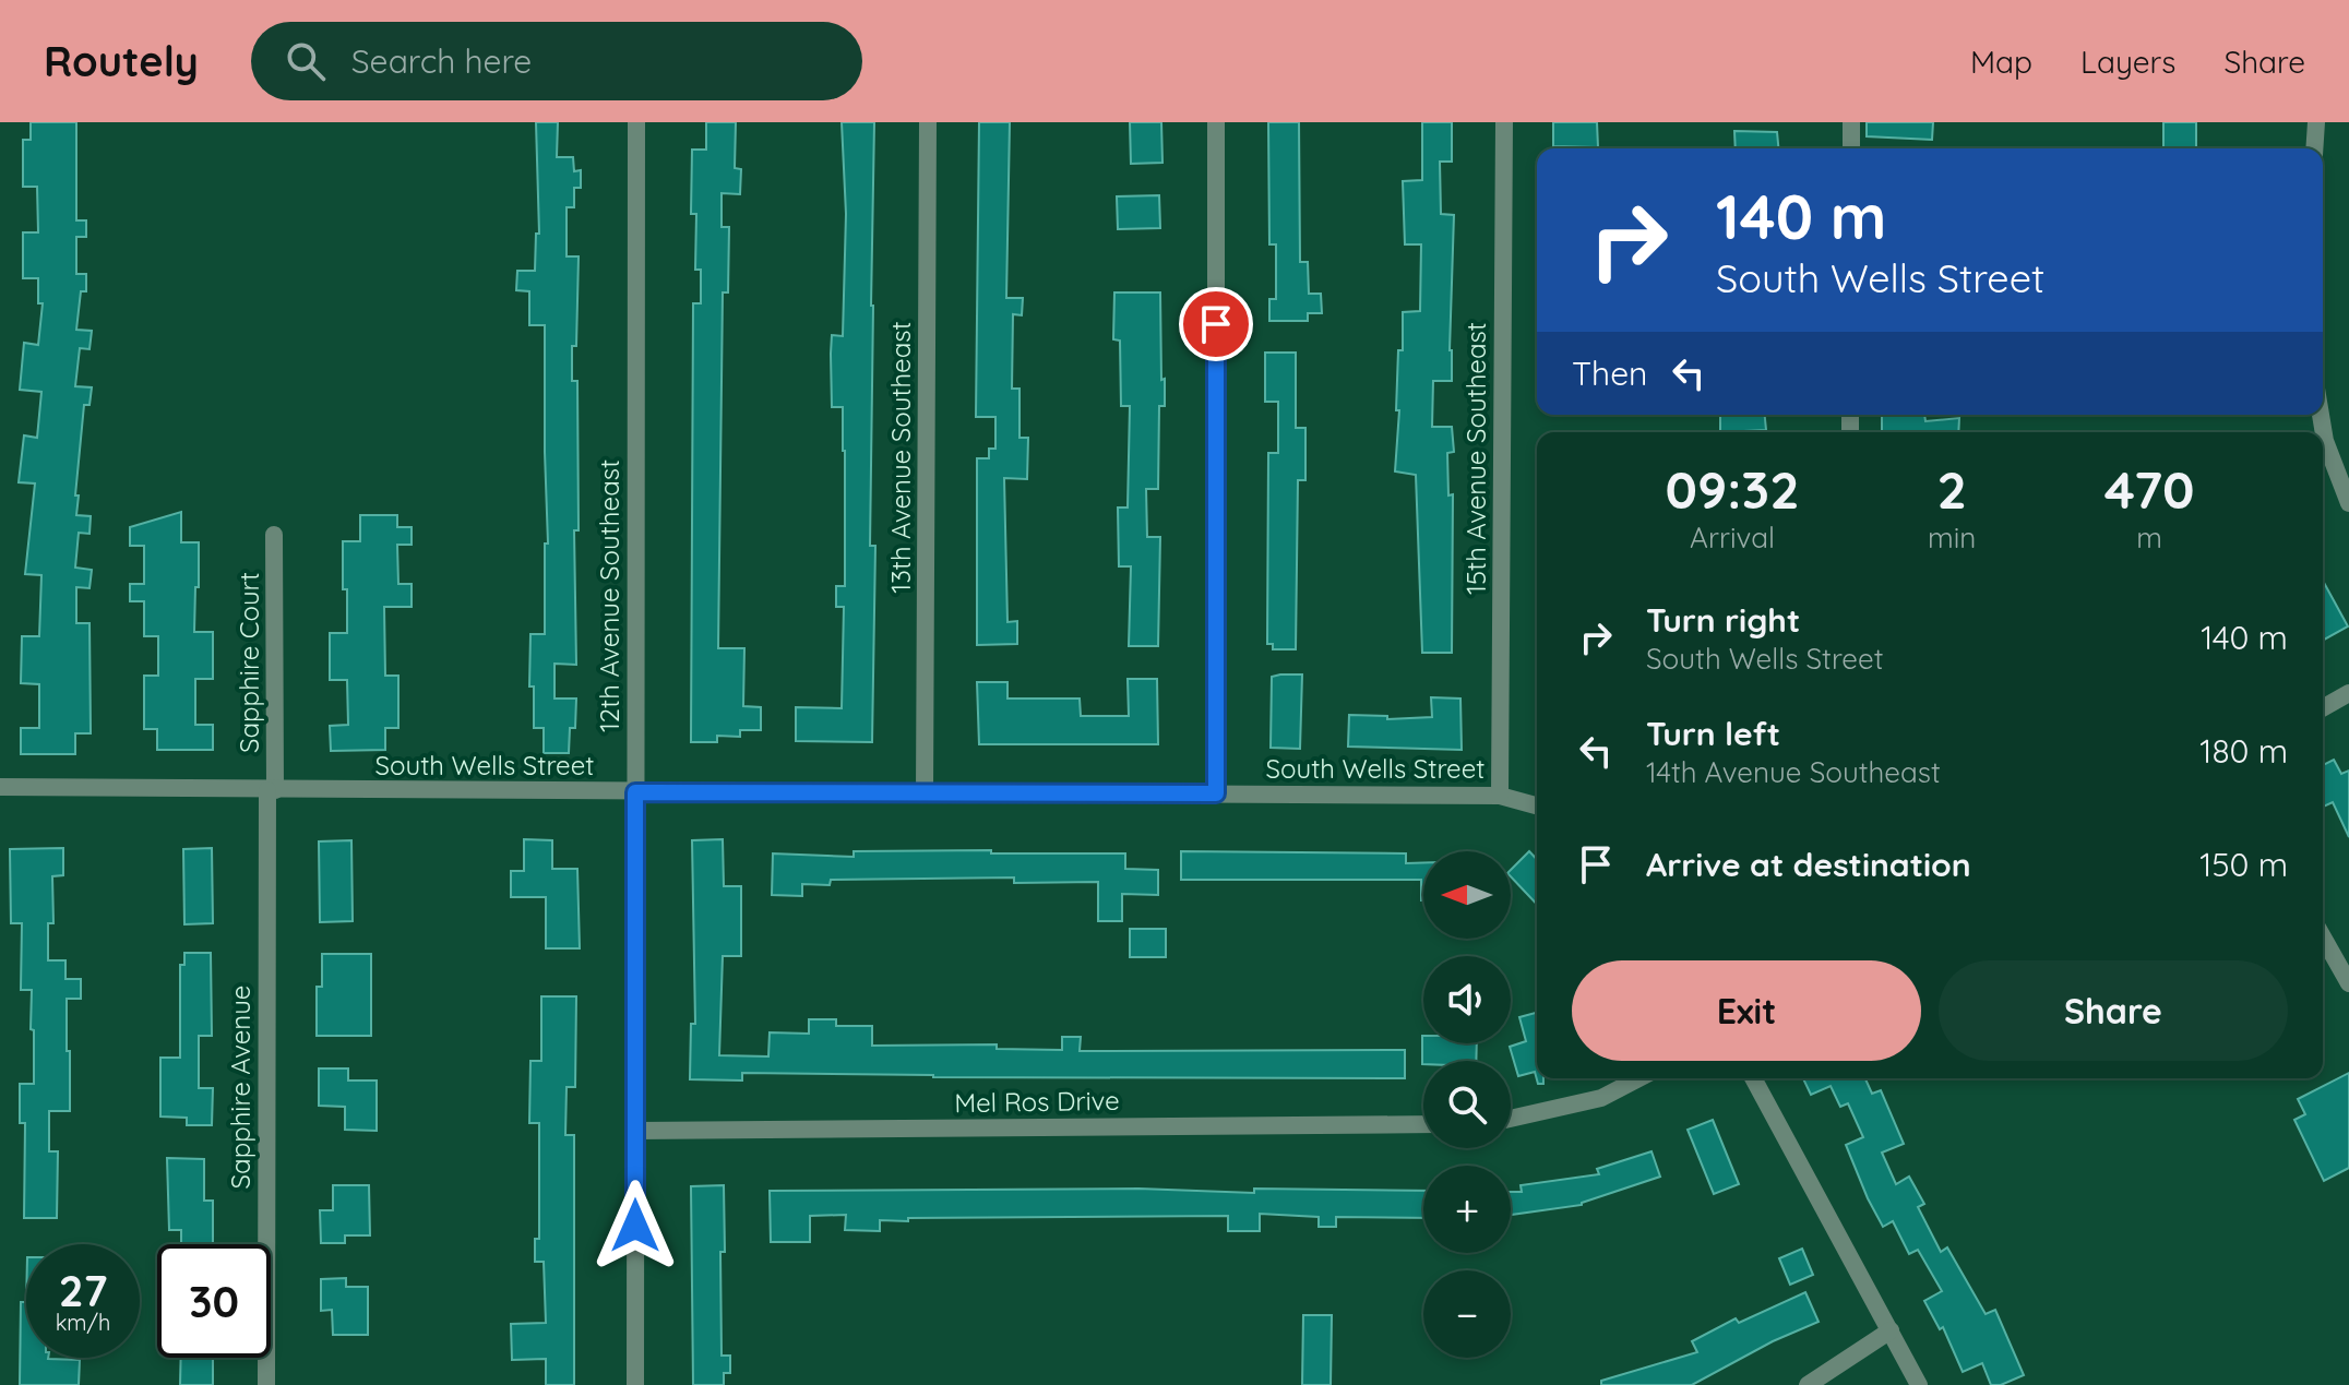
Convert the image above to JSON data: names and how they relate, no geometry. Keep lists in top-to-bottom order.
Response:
{
  "streets": {
    "street": [
      "13th Avenue Southeast",
      "15th Avenue Southeast",
      "12th Avenue Southeast",
      "Sapphire Court",
      "South Wells Street",
      "Sapphire Avenue",
      "Mel Ros Drive"
    ]
  },
  "crossings": [
    ["13th Avenue Southeast", "South Wells Street"],
    ["15th Avenue Southeast", "South Wells Street"],
    ["12th Avenue Southeast", "South Wells Street"],
    ["12th Avenue Southeast", "Mel Ros Drive"],
    ["Sapphire Court", "South Wells Street"],
    ["Sapphire Court", "Sapphire Avenue"],
    ["South Wells Street", "Sapphire Avenue"]
  ],
  "north": "left",
  "page": {
    "header": "Routely",
    "search": "Search here",
    "nav": ["Map", "Layers", "Share"],
    "turn": ["140 m", "South Wells Street"],
    "then": "Then",
    "eta": [
      "09:32",
      "Arrival",
      "2",
      "min",
      "470",
      "m"
    ],
    "list": [
      {
        "name": "Turn right",
        "note": "South Wells Street",
        "value": "140 m"
      },
      {
        "name": "Turn left",
        "note": "14th Avenue Southeast",
        "value": "180 m"
      },
      {
        "name": "Arrive at destination",
        "value": "150 m"
      }
    ],
    "map_buttons": ["+", "−"],
    "buttons": ["Exit", "Share"],
    "speed": "27 km/h",
    "limit": "30"
  }
}
